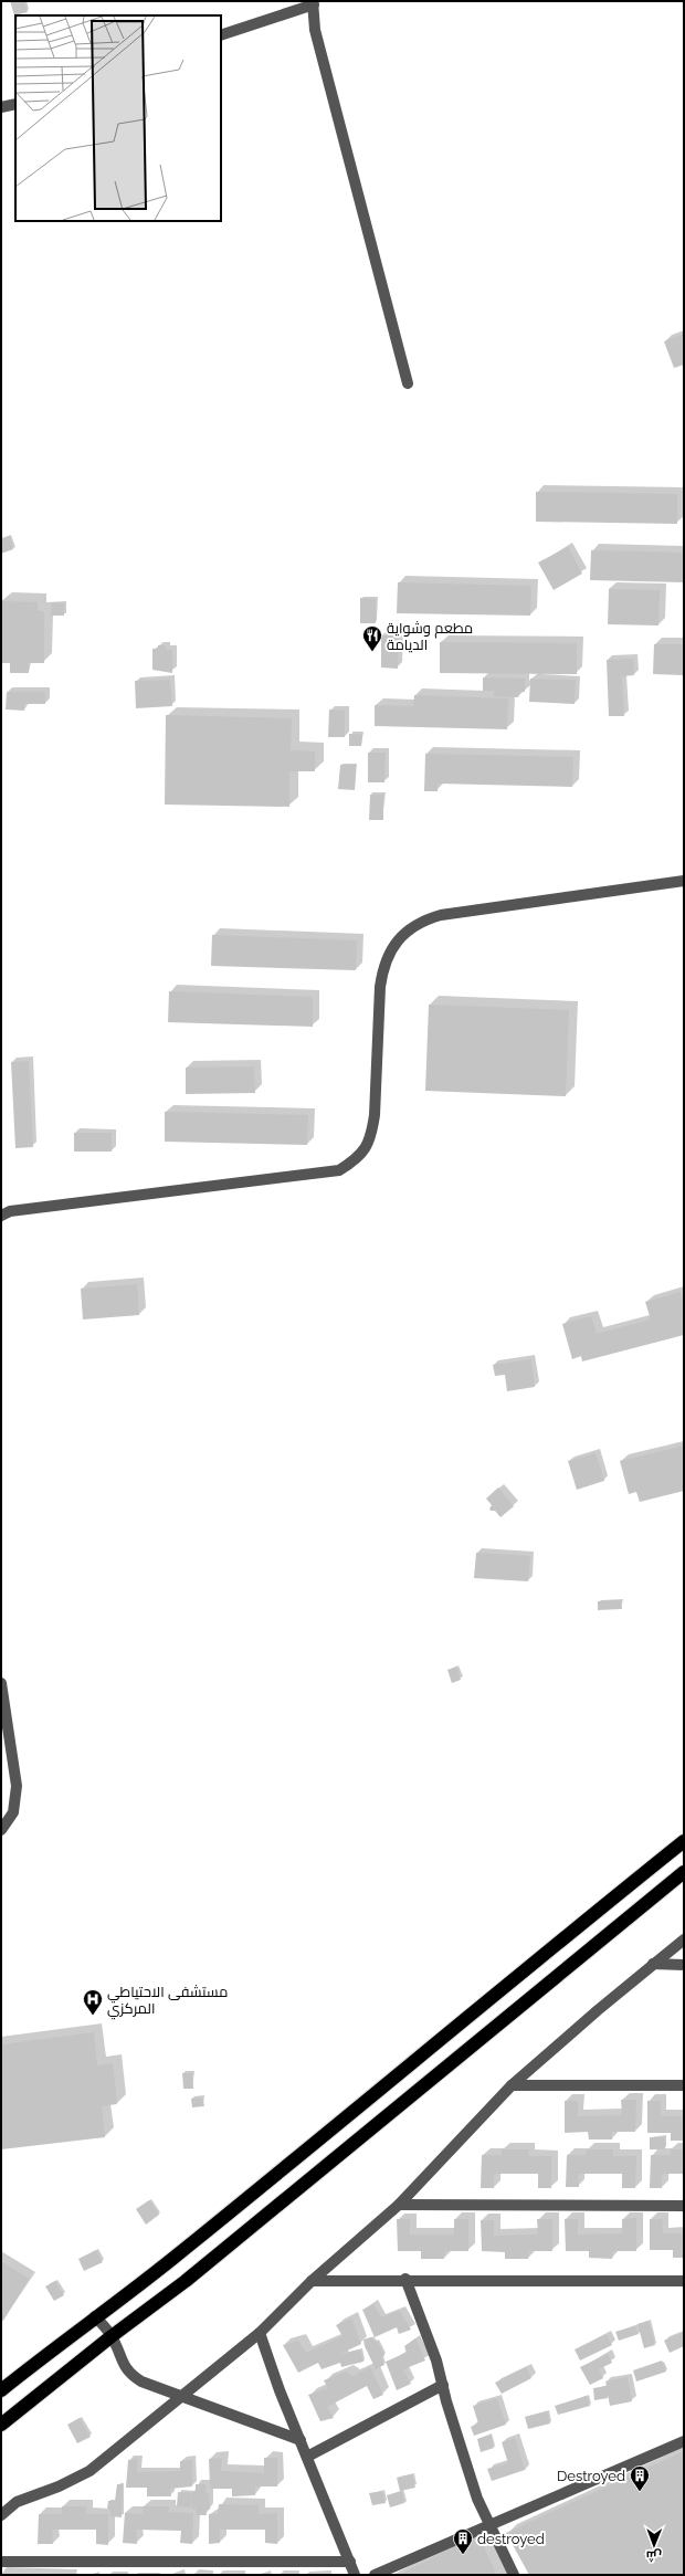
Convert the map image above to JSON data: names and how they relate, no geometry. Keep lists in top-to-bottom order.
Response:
{
  "places": {
    "restaurant": ["مطعم وشواية الديامة"],
    "hospital": ["مستشفى الاحتياطي المركزي"],
    "building": ["Destroyed", "destroyed"]
  },
  "north": "bottom"
}
